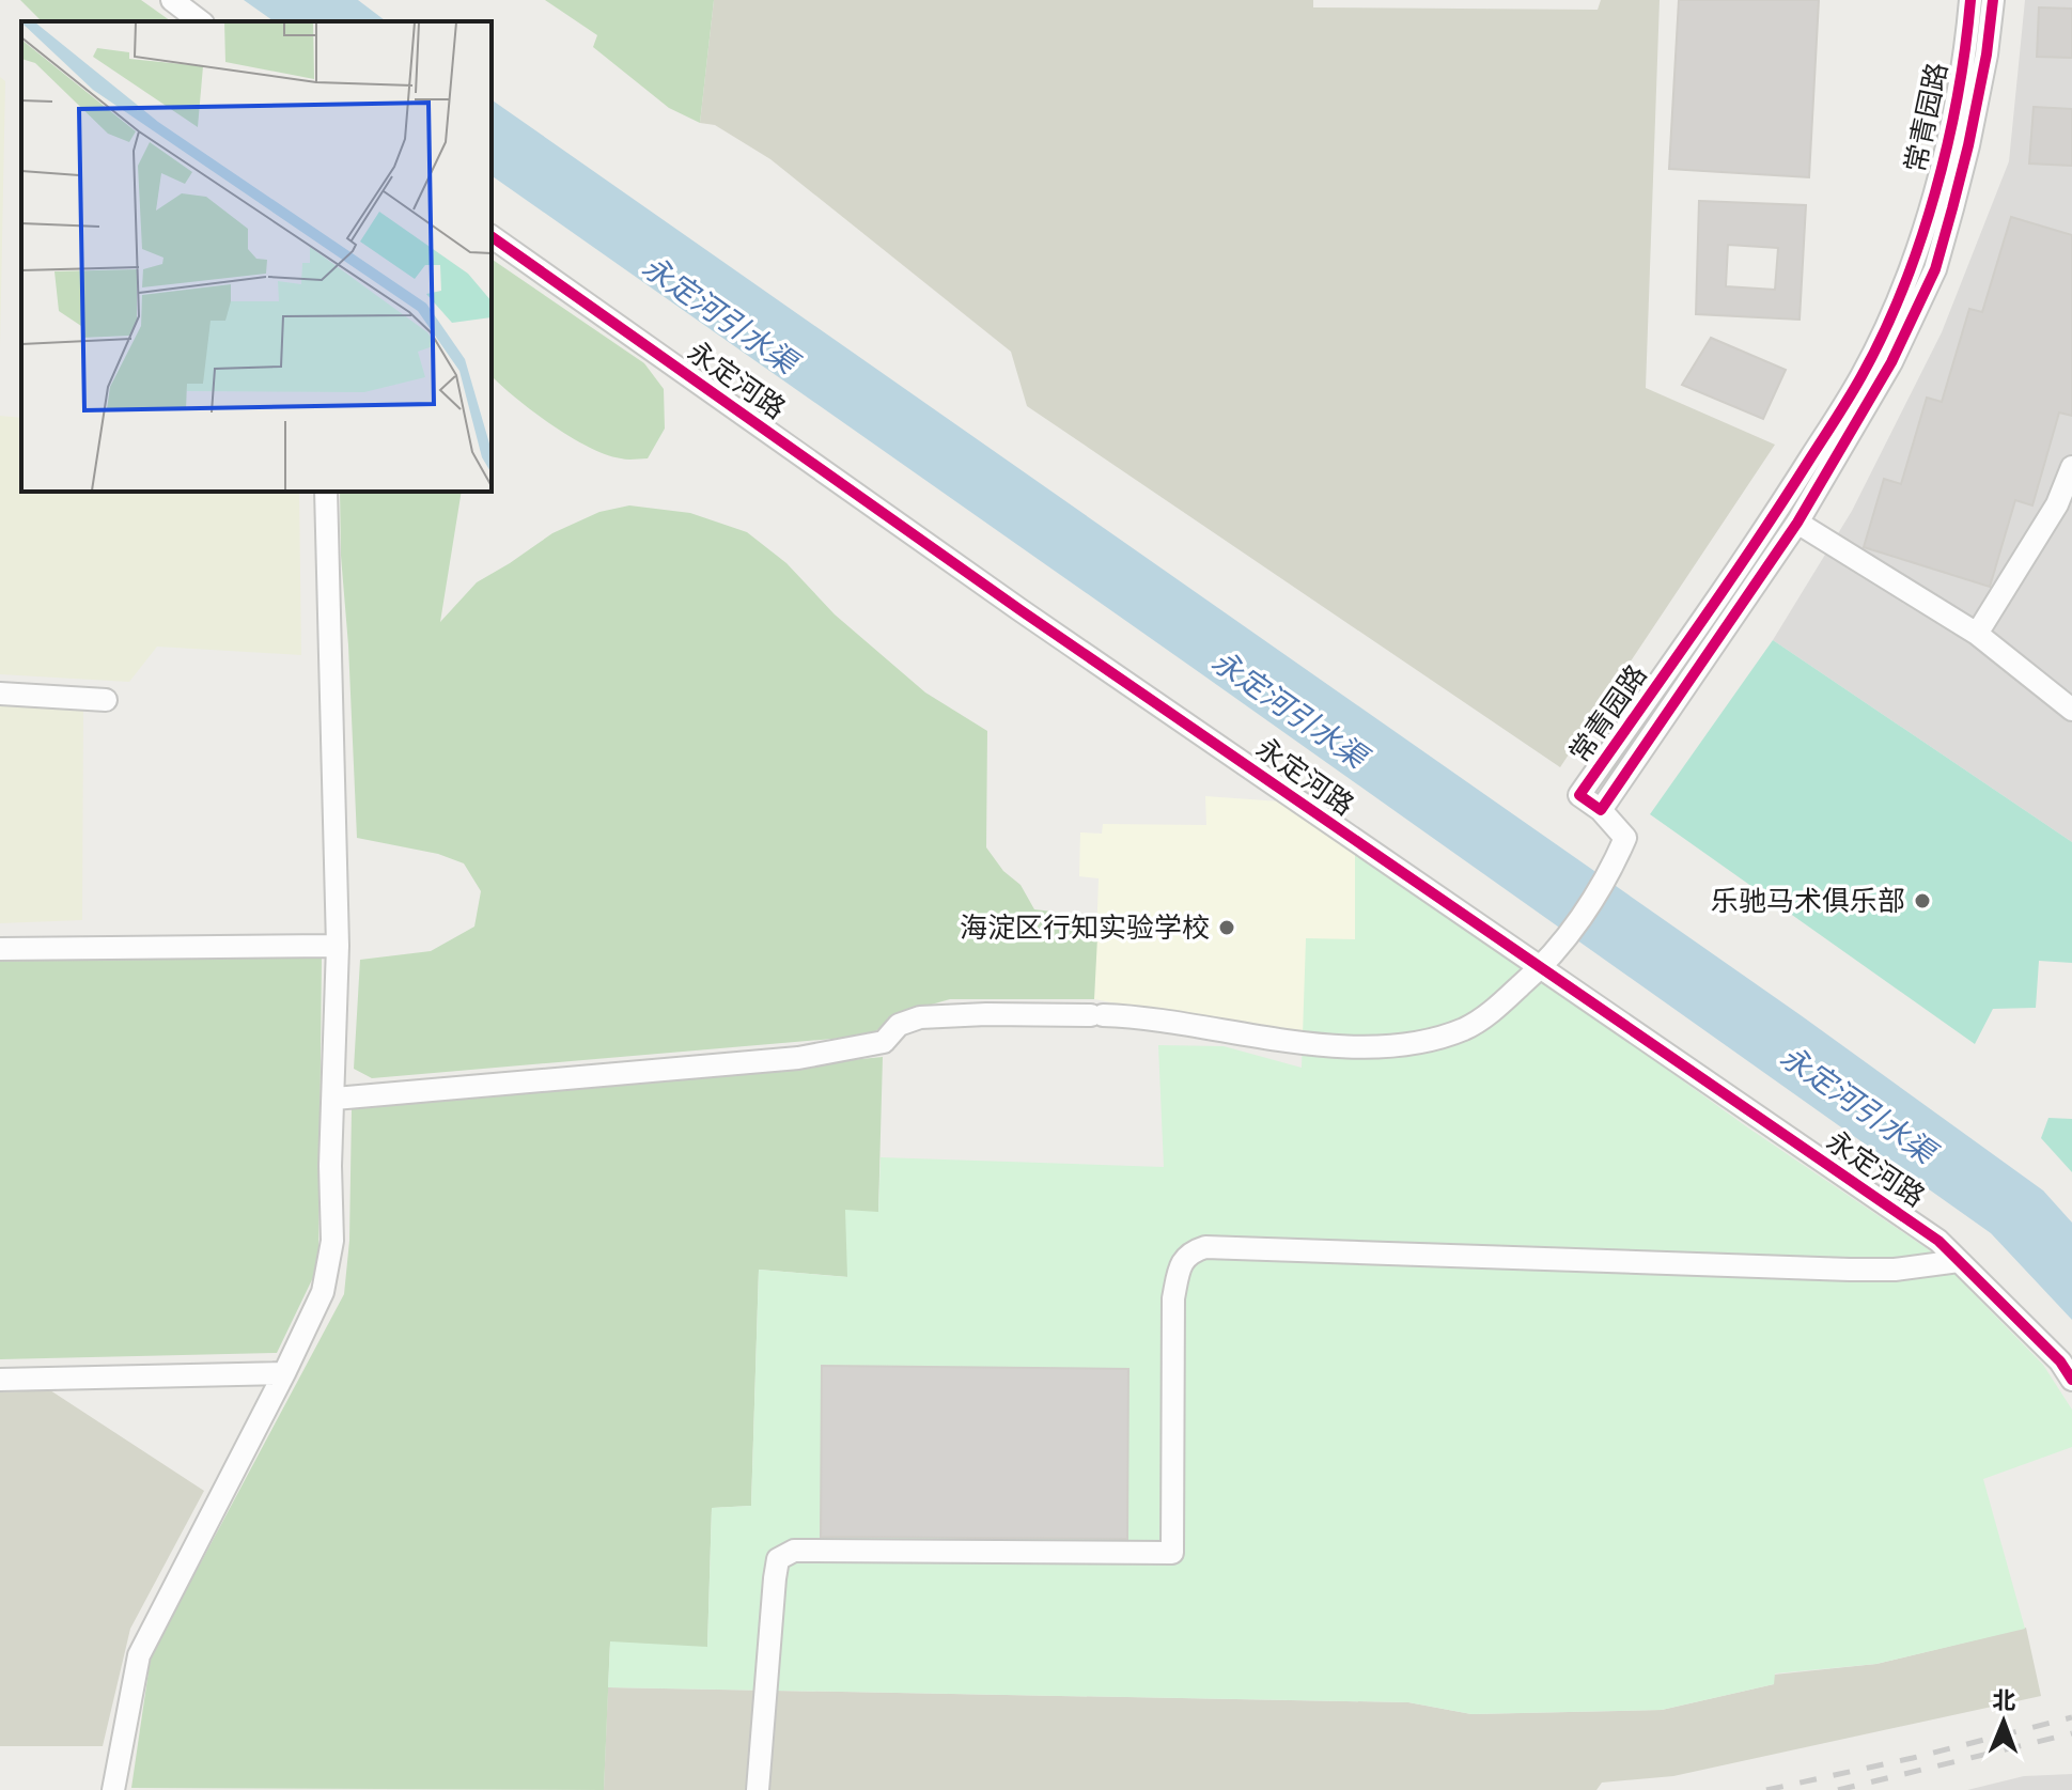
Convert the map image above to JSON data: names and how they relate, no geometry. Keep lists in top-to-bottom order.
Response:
{
  "streets": {
    "street": ["常青园路", "永定河路"]
  },
  "water": ["永定河引水渠"],
  "places": ["乐驰马术俱乐部", "海淀区行知实验学校"],
  "north": "top"
}
